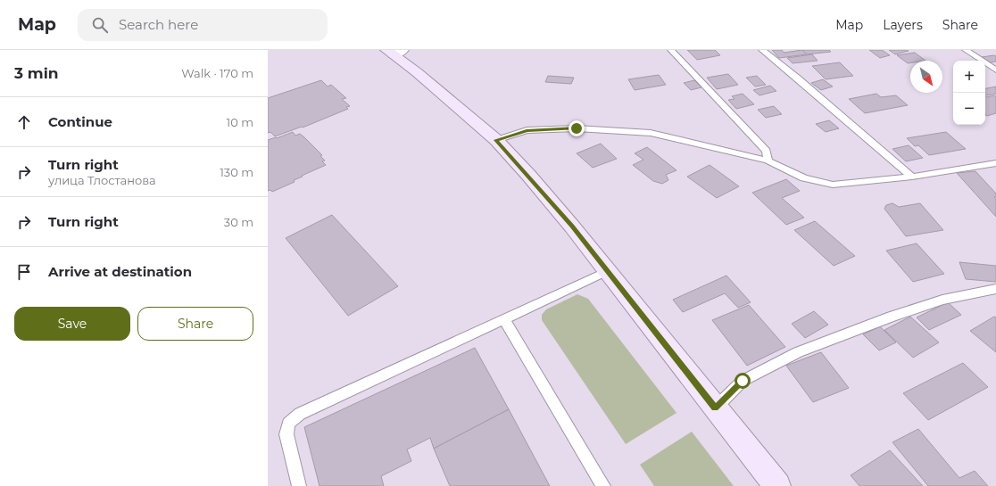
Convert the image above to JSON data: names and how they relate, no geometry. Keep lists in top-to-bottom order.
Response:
{
  "north": "bottom right",
  "page": {
    "header": "Map",
    "search": "Search here",
    "nav": ["Map", "Layers", "Share"],
    "heading": ["3 min", "Walk · 170 m"],
    "map_buttons": ["+", "−"],
    "list": [
      ["Continue", "10 m"],
      ["Turn right", "улица Тлостанова", "130 m"],
      ["Turn right", "30 m"],
      "Arrive at destination"
    ],
    "buttons": ["Save", "Share"]
  }
}
